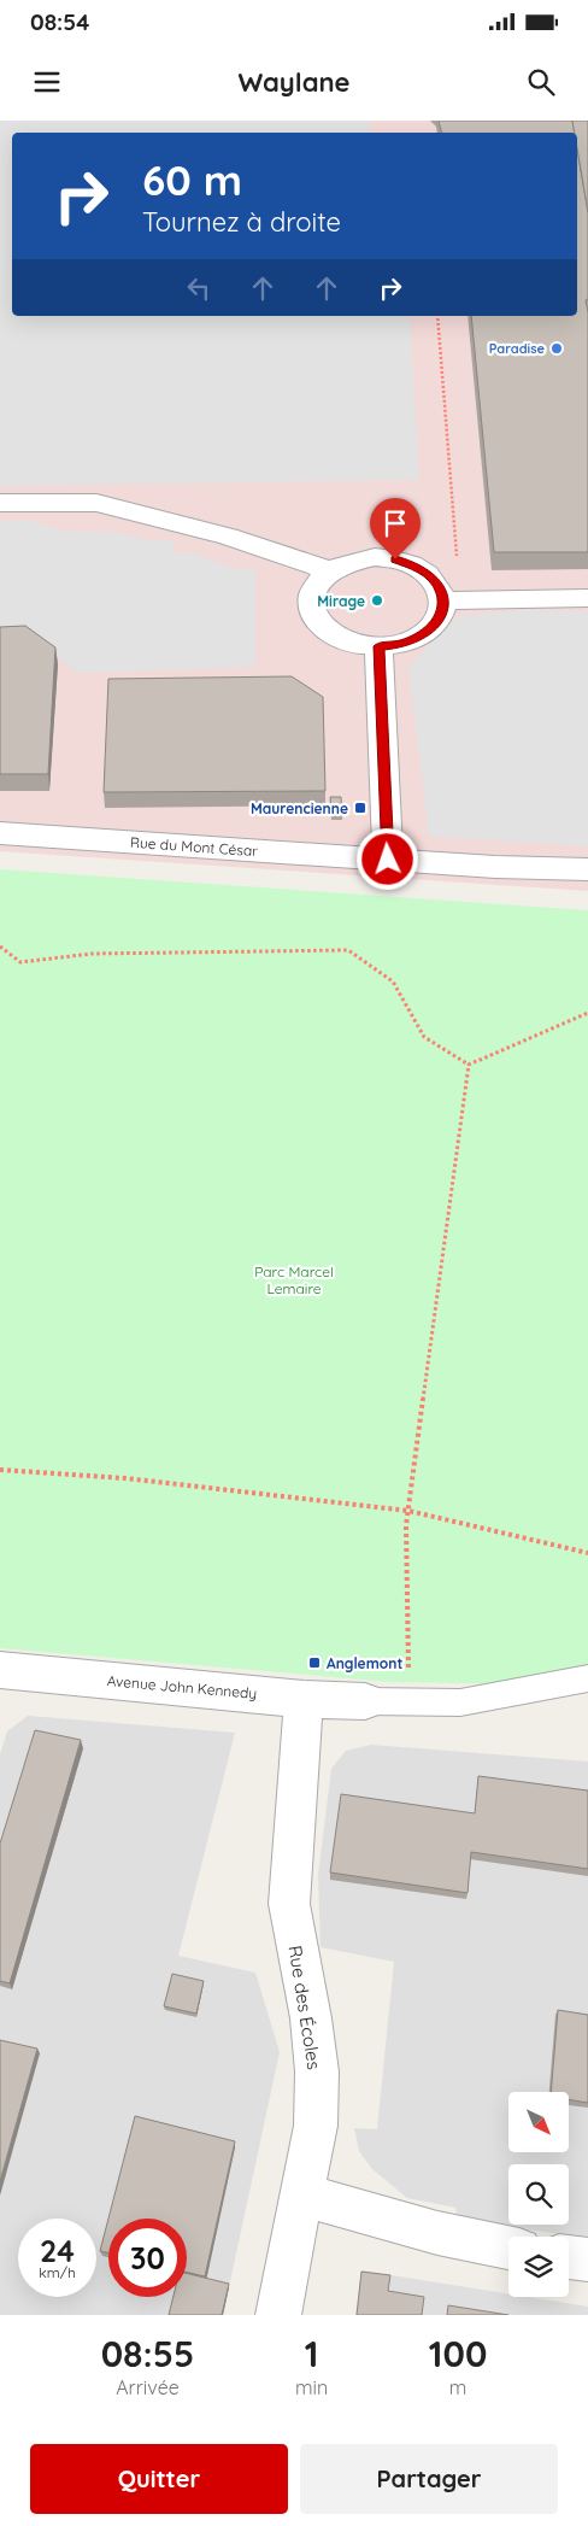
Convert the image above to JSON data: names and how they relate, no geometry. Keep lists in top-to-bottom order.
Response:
{
  "streets": {
    "street": ["Rue du Mont César", "Avenue John Kennedy", "Rue des Écoles"]
  },
  "crossings": [
    ["Avenue John Kennedy", "Rue des Écoles"]
  ],
  "parks": ["Parc Marcel Lemaire"],
  "places": {
    "other": ["Paradise", "Mirage"],
    "transit": ["Maurencienne", "Anglemont"]
  },
  "north": "bottom right",
  "page": {
    "status": "08:54",
    "header": "Waylane",
    "turn": ["60 m", "Tournez à droite"],
    "speed": "24 km/h",
    "limit": "30",
    "eta": [
      "08:55",
      "Arrivée",
      "1",
      "min",
      "100",
      "m"
    ],
    "buttons": ["Quitter", "Partager"]
  }
}
